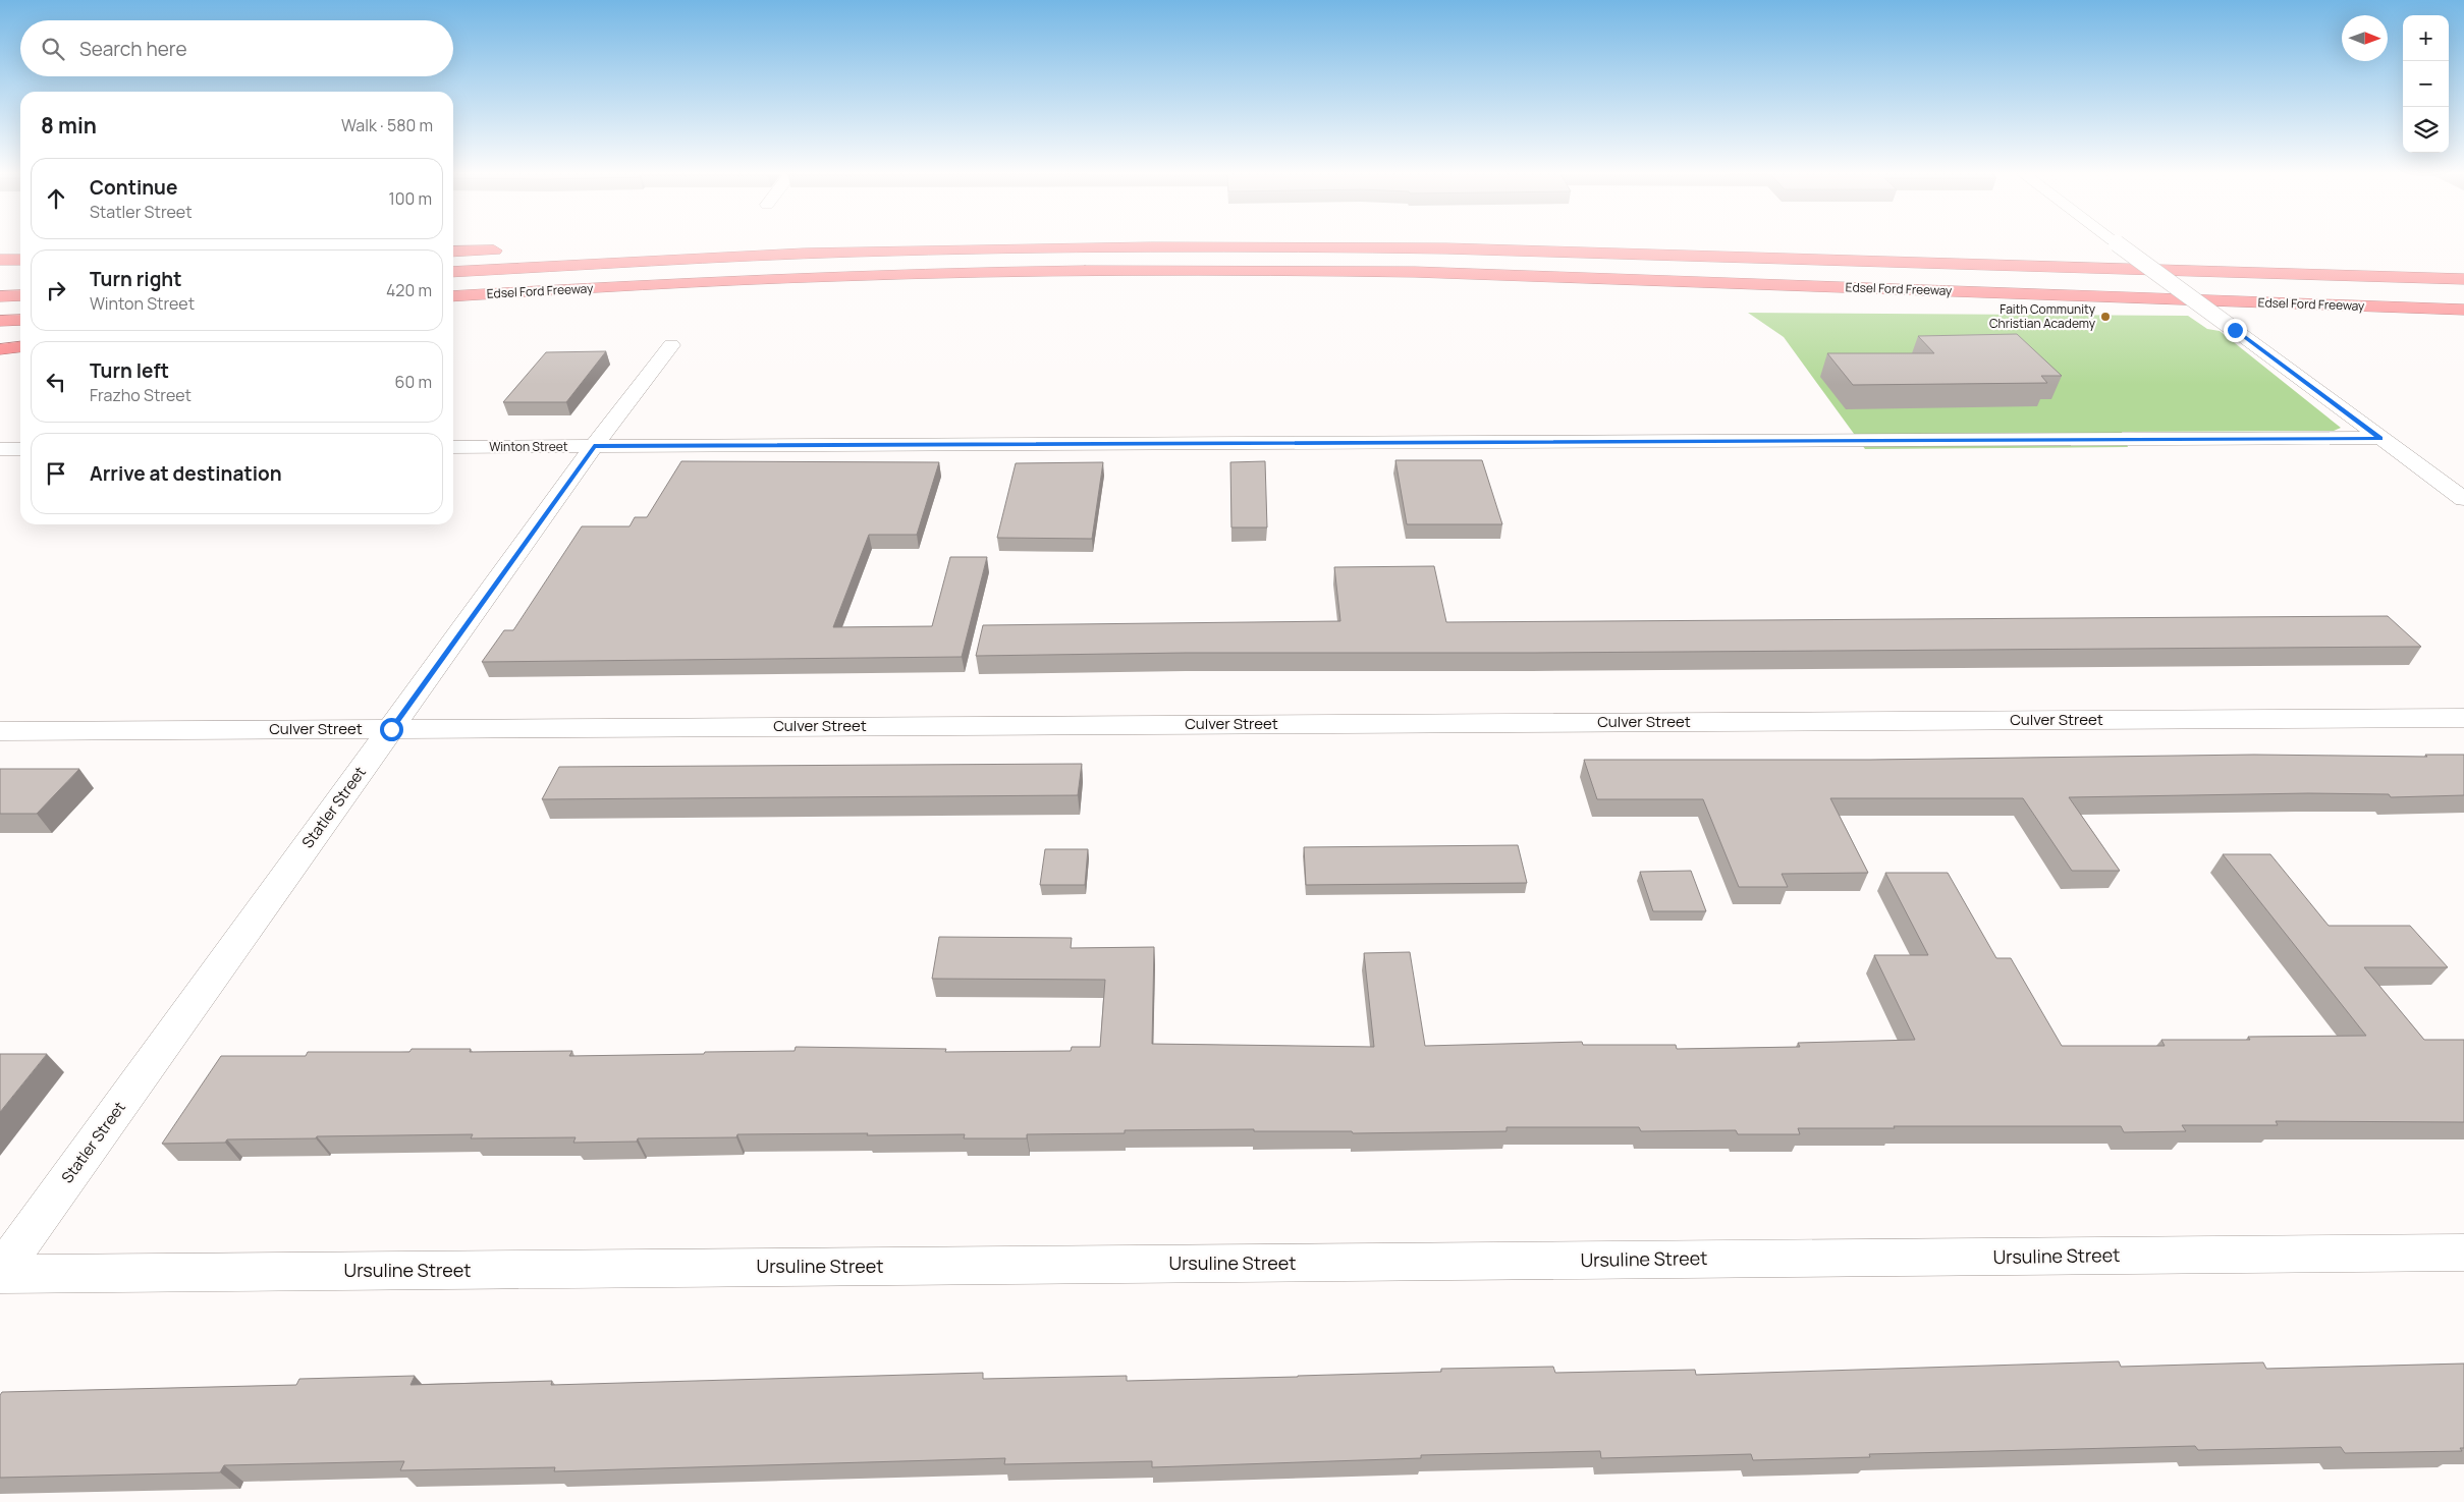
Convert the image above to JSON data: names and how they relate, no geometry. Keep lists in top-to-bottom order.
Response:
{
  "streets": {
    "highway": ["Edsel Ford Freeway"],
    "street": [
      "Winton Street",
      "Culver Street",
      "Statler Street",
      "Ursuline Street"
    ]
  },
  "crossings": [
    ["Winton Street", "Statler Street"],
    ["Culver Street", "Statler Street"],
    ["Statler Street", "Ursuline Street"]
  ],
  "places": ["Faith Community Christian Academy"],
  "north": "right",
  "page": {
    "map_buttons": ["+", "−"],
    "search": "Search here",
    "heading": ["8 min", "Walk · 580 m"],
    "list": [
      ["Continue", "Statler Street", "100 m"],
      ["Turn right", "Winton Street", "420 m"],
      ["Turn left", "Frazho Street", "60 m"],
      "Arrive at destination"
    ]
  }
}
